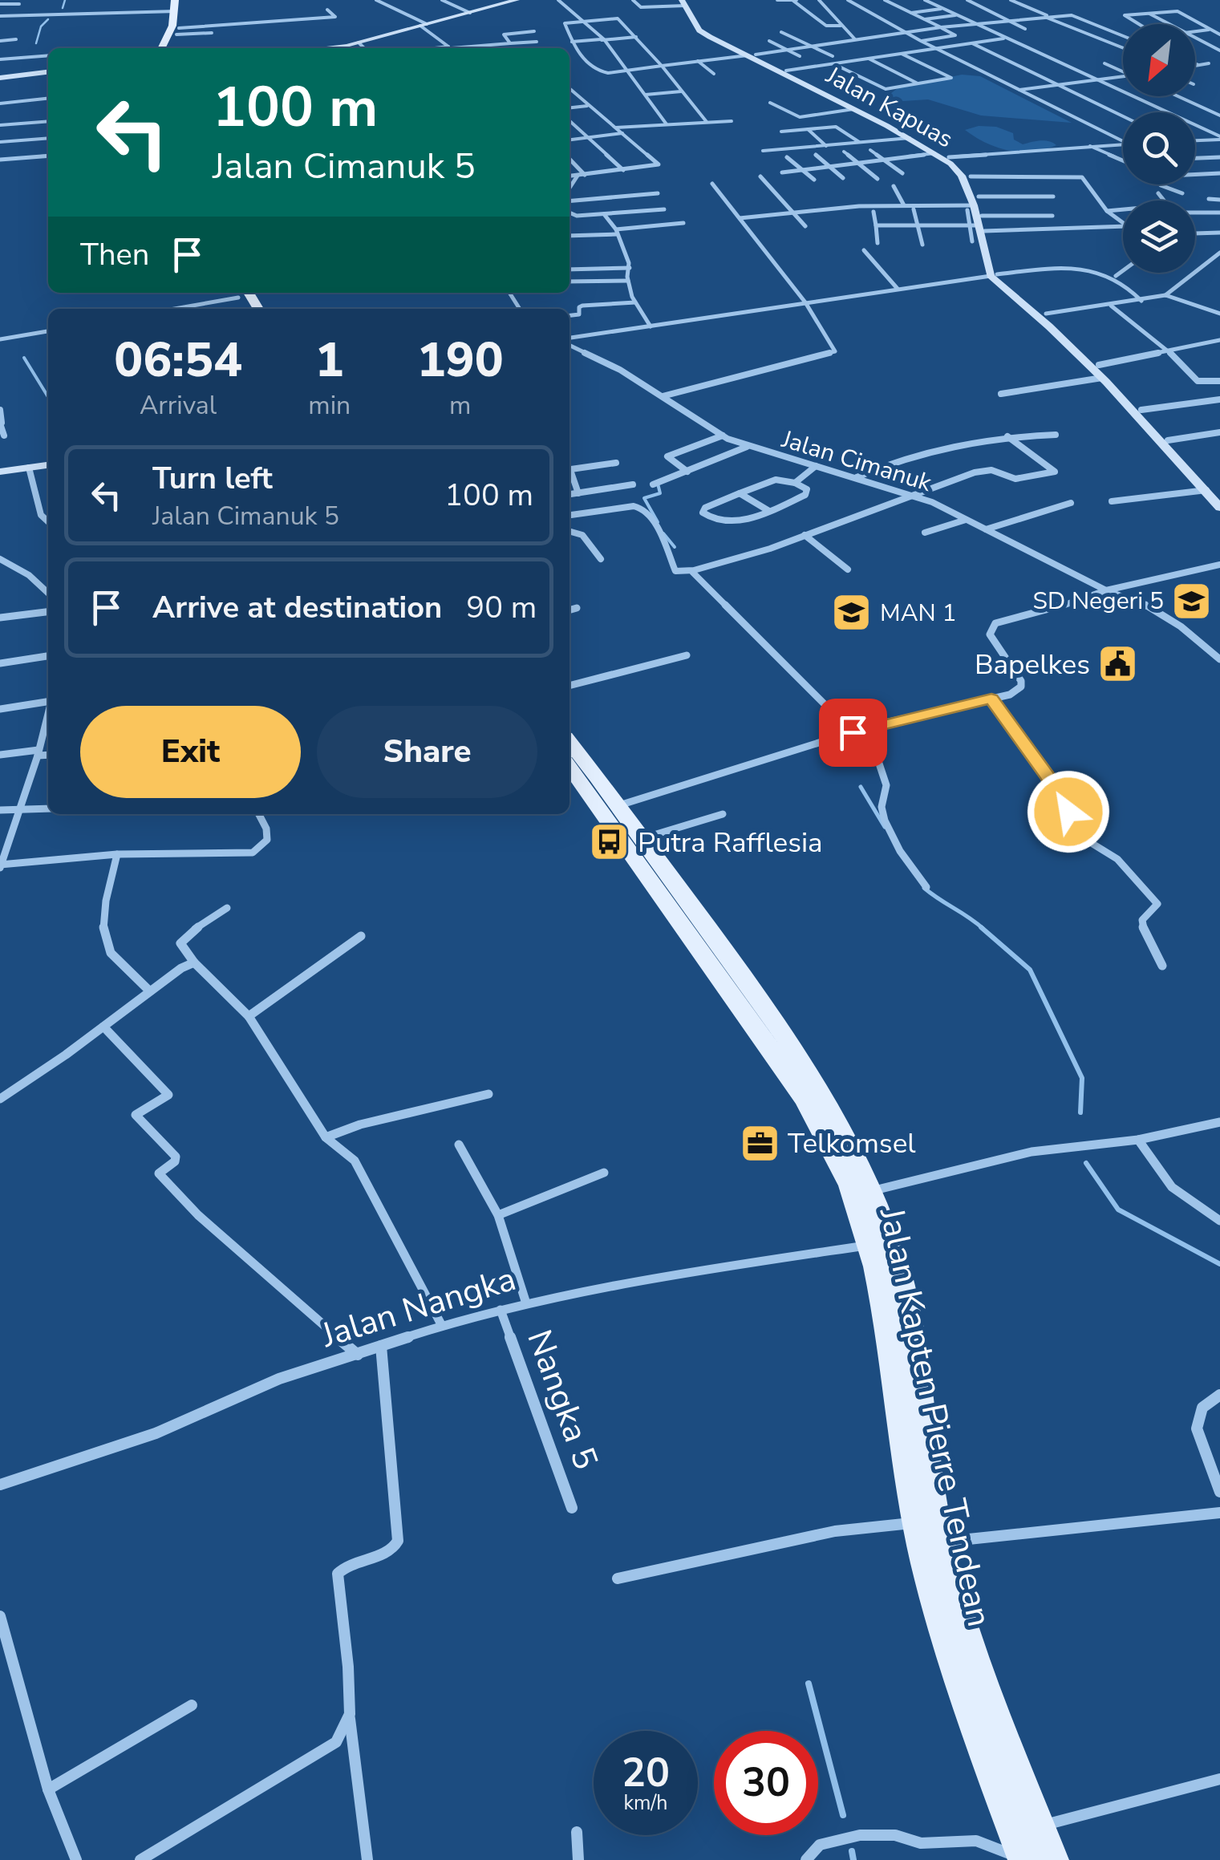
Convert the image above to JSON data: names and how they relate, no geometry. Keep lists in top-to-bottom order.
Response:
{
  "streets": {
    "main road": ["Jalan Kapten Pierre Tendean"],
    "street": [
      "Jalan Kapuas",
      "Jalan Cimanuk",
      "Jalan Nangka",
      "Nangka 5"
    ]
  },
  "crossings": [
    ["Jalan Nangka", "Nangka 5"],
    ["Jalan Nangka", "Jalan Kapten Pierre Tendean"]
  ],
  "places": {
    "school or university": ["SD Negeri 5", "MAN 1"],
    "public building": ["Bapelkes"],
    "bus stop": ["Putra Rafflesia"],
    "office": ["Telkomsel"]
  },
  "north": "bottom left",
  "page": {
    "turn": ["100 m", "Jalan Cimanuk 5"],
    "then": "Then",
    "eta": [
      "06:54",
      "Arrival",
      "1",
      "min",
      "190",
      "m"
    ],
    "list": [
      {
        "name": "Turn left",
        "note": "Jalan Cimanuk 5",
        "value": "100 m"
      },
      {
        "name": "Arrive at destination",
        "value": "90 m"
      }
    ],
    "buttons": ["Exit", "Share"],
    "speed": "20 km/h",
    "limit": "30"
  }
}
